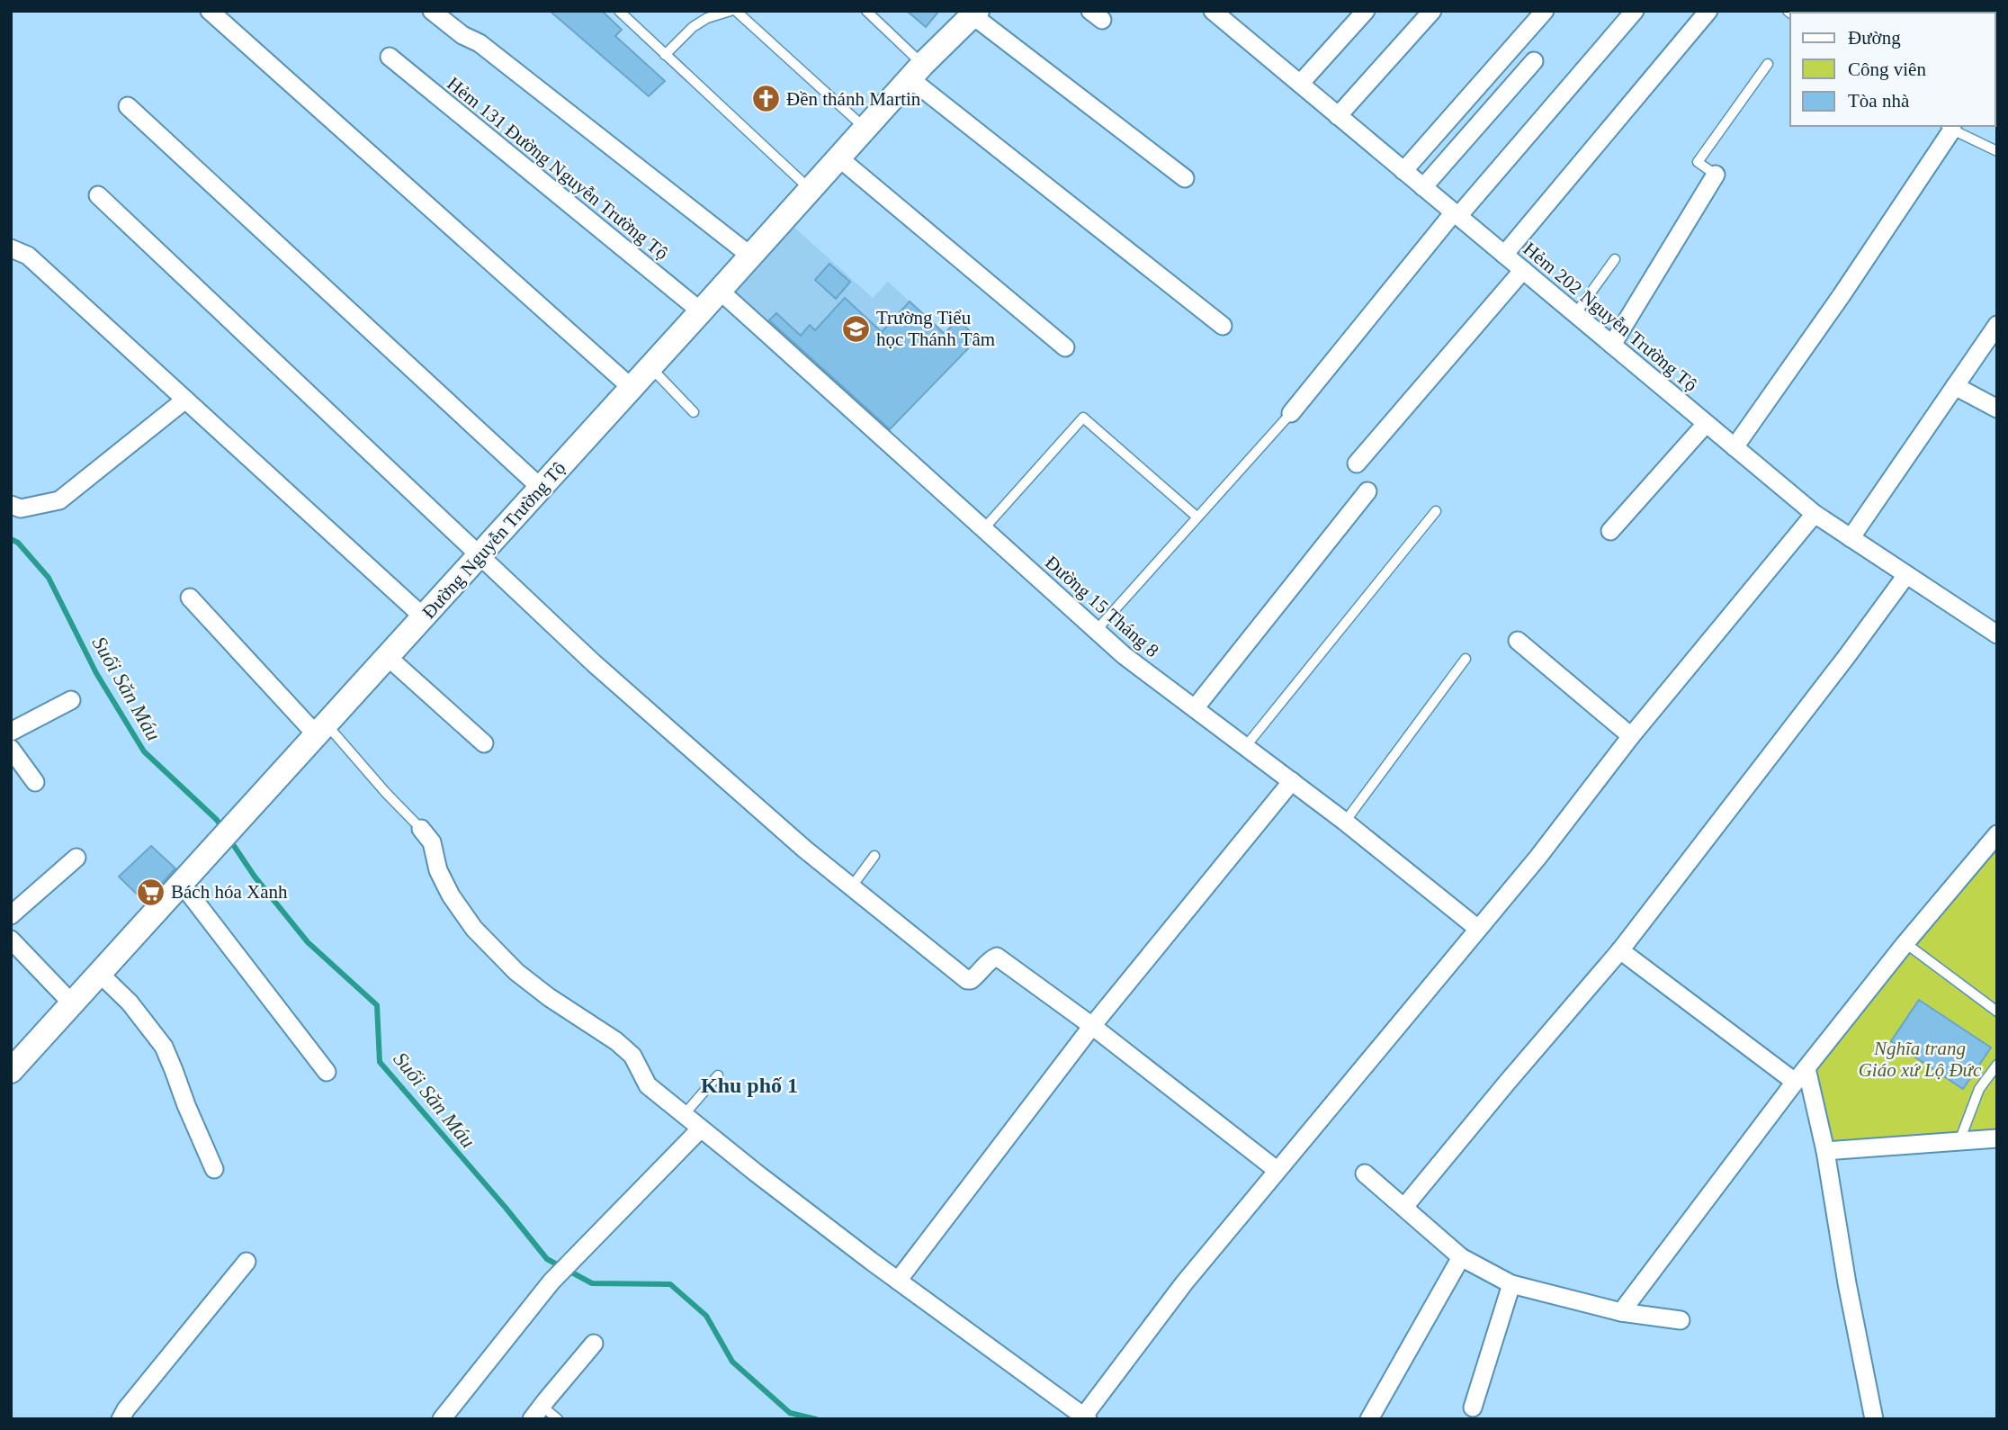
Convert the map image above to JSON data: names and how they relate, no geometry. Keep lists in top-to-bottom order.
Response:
{
  "streets": {
    "main road": ["Đường Nguyễn Trường Tộ"],
    "street": ["Hẻm 131 Đường Nguyễn Trường Tộ", "Hẻm 202 Nguyễn Trường Tộ", "Đường 15 Tháng 8"]
  },
  "crossings": [
    ["Hẻm 131 Đường Nguyễn Trường Tộ", "Đường Nguyễn Trường Tộ"],
    ["Đường Nguyễn Trường Tộ", "Đường 15 Tháng 8"]
  ],
  "districts": ["Khu phố 1"],
  "water": ["Suối Săn Máu"],
  "parks": ["Nghĩa trang Giáo xứ Lộ Đức"],
  "places": {
    "church": ["Đền thánh Martin"],
    "school or university": ["Trường Tiểu học Thánh Tâm"],
    "supermarket": ["Bách hóa Xanh"]
  },
  "legend": ["Đường", "Công viên", "Tòa nhà"]
}
